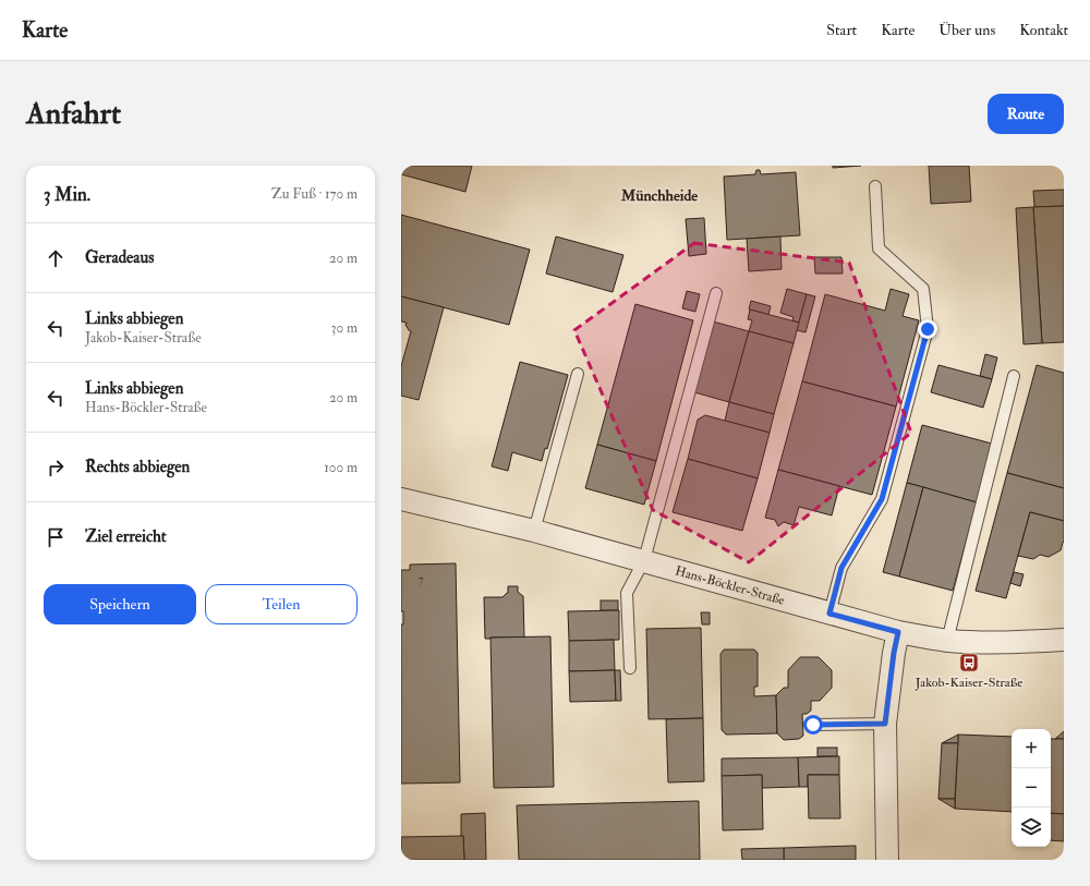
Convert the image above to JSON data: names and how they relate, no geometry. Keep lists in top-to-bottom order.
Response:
{
  "streets": {
    "street": ["Hans-Böckler-Straße"]
  },
  "districts": ["Münchheide"],
  "places": {
    "bus stop": ["Jakob-Kaiser-Straße"]
  },
  "house_numbers": ["7"],
  "page": {
    "header": "Karte",
    "nav": [
      "Start",
      "Karte",
      "Über uns",
      "Kontakt"
    ],
    "buttons": [
      "Route",
      ["Speichern", "Teilen"]
    ],
    "title": "Anfahrt",
    "heading": ["3 Min.", "Zu Fuß · 170 m"],
    "list": [
      ["Geradeaus", "20 m"],
      ["Links abbiegen", "Jakob-Kaiser-Straße", "30 m"],
      ["Links abbiegen", "Hans-Böckler-Straße", "20 m"],
      ["Rechts abbiegen", "100 m"],
      "Ziel erreicht"
    ],
    "map_buttons": ["+", "−"]
  }
}
